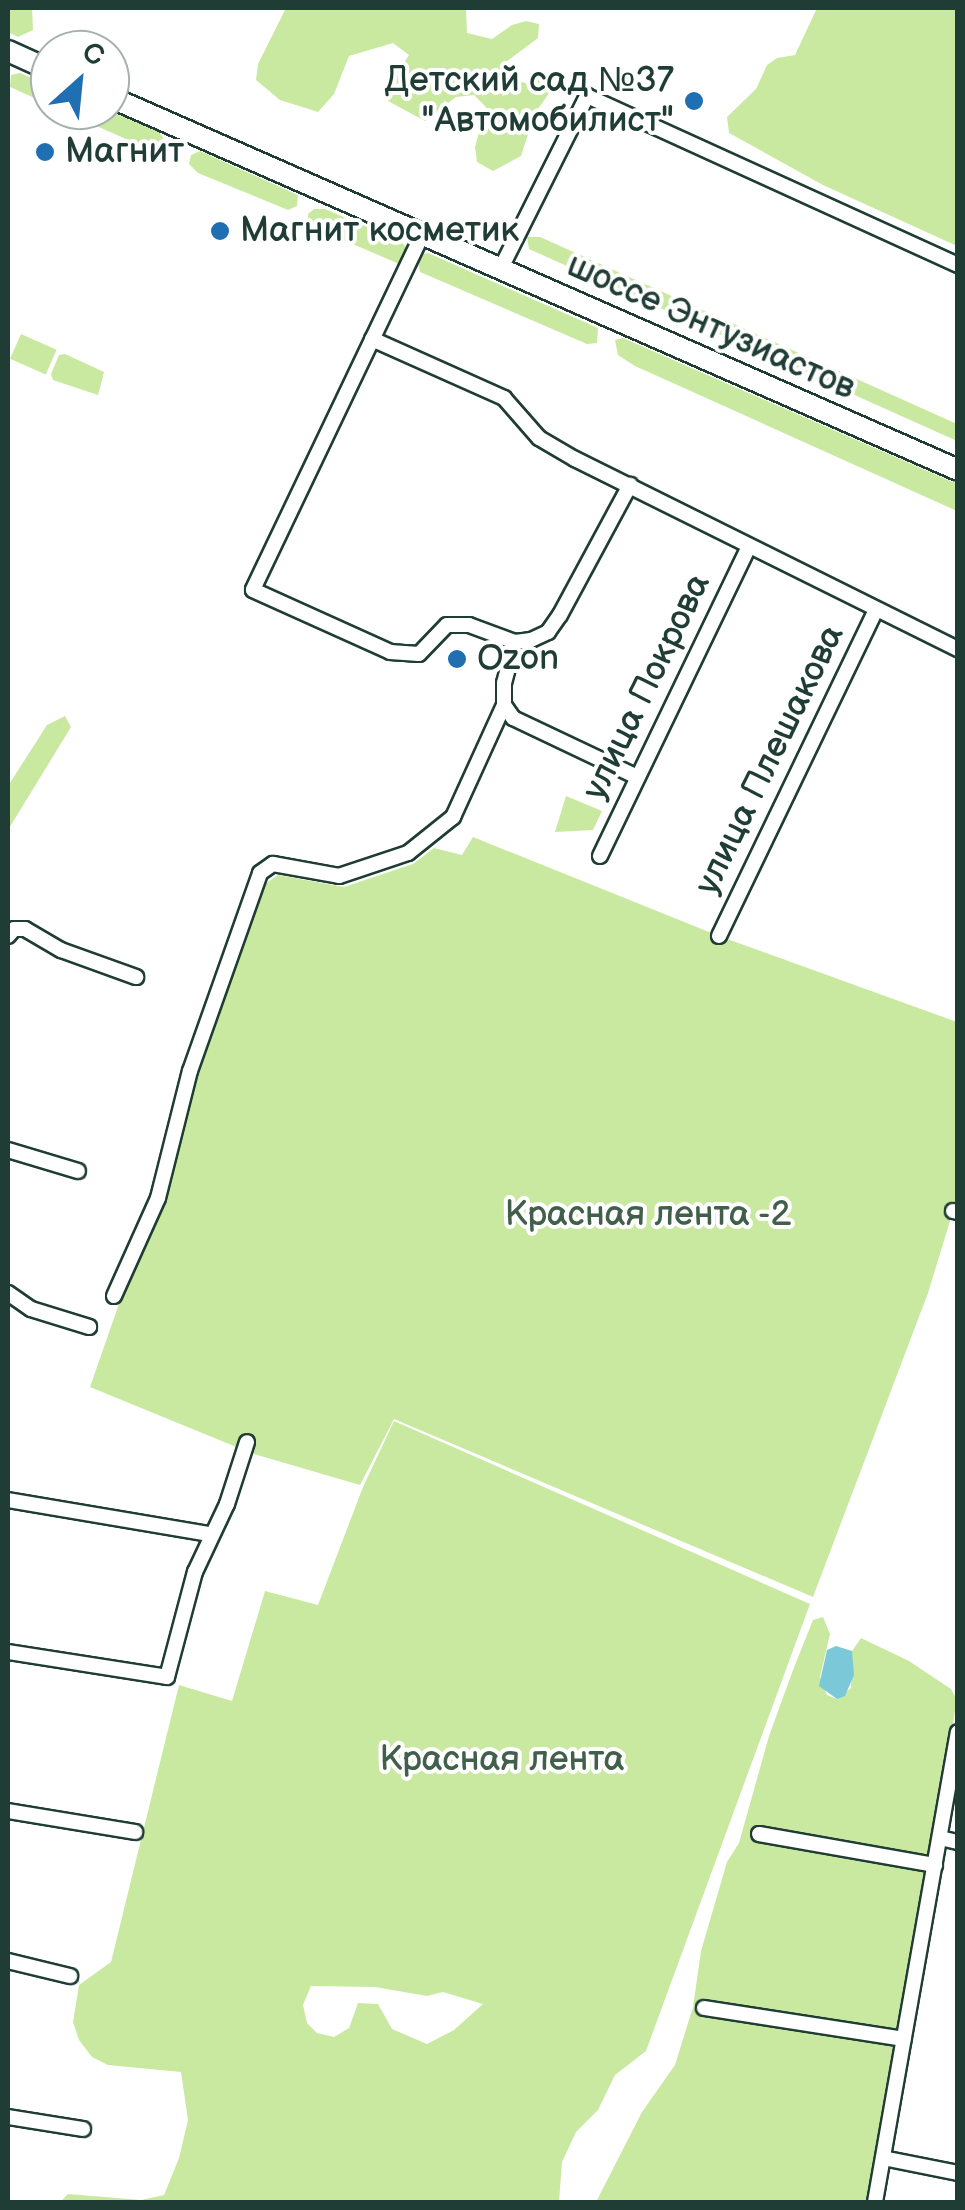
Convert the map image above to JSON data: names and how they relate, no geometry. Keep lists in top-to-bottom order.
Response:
{
  "streets": {
    "main road": ["шоссе Энтузиастов"],
    "street": ["улица Покрова", "улица Плешакова"]
  },
  "parks": ["Красная лента -2", "Красная лента"],
  "places": [
    "Детский сад №37 \"Автомобилист\"",
    "Магнит",
    "Магнит косметик",
    "Ozon"
  ],
  "north": "top right"
}
